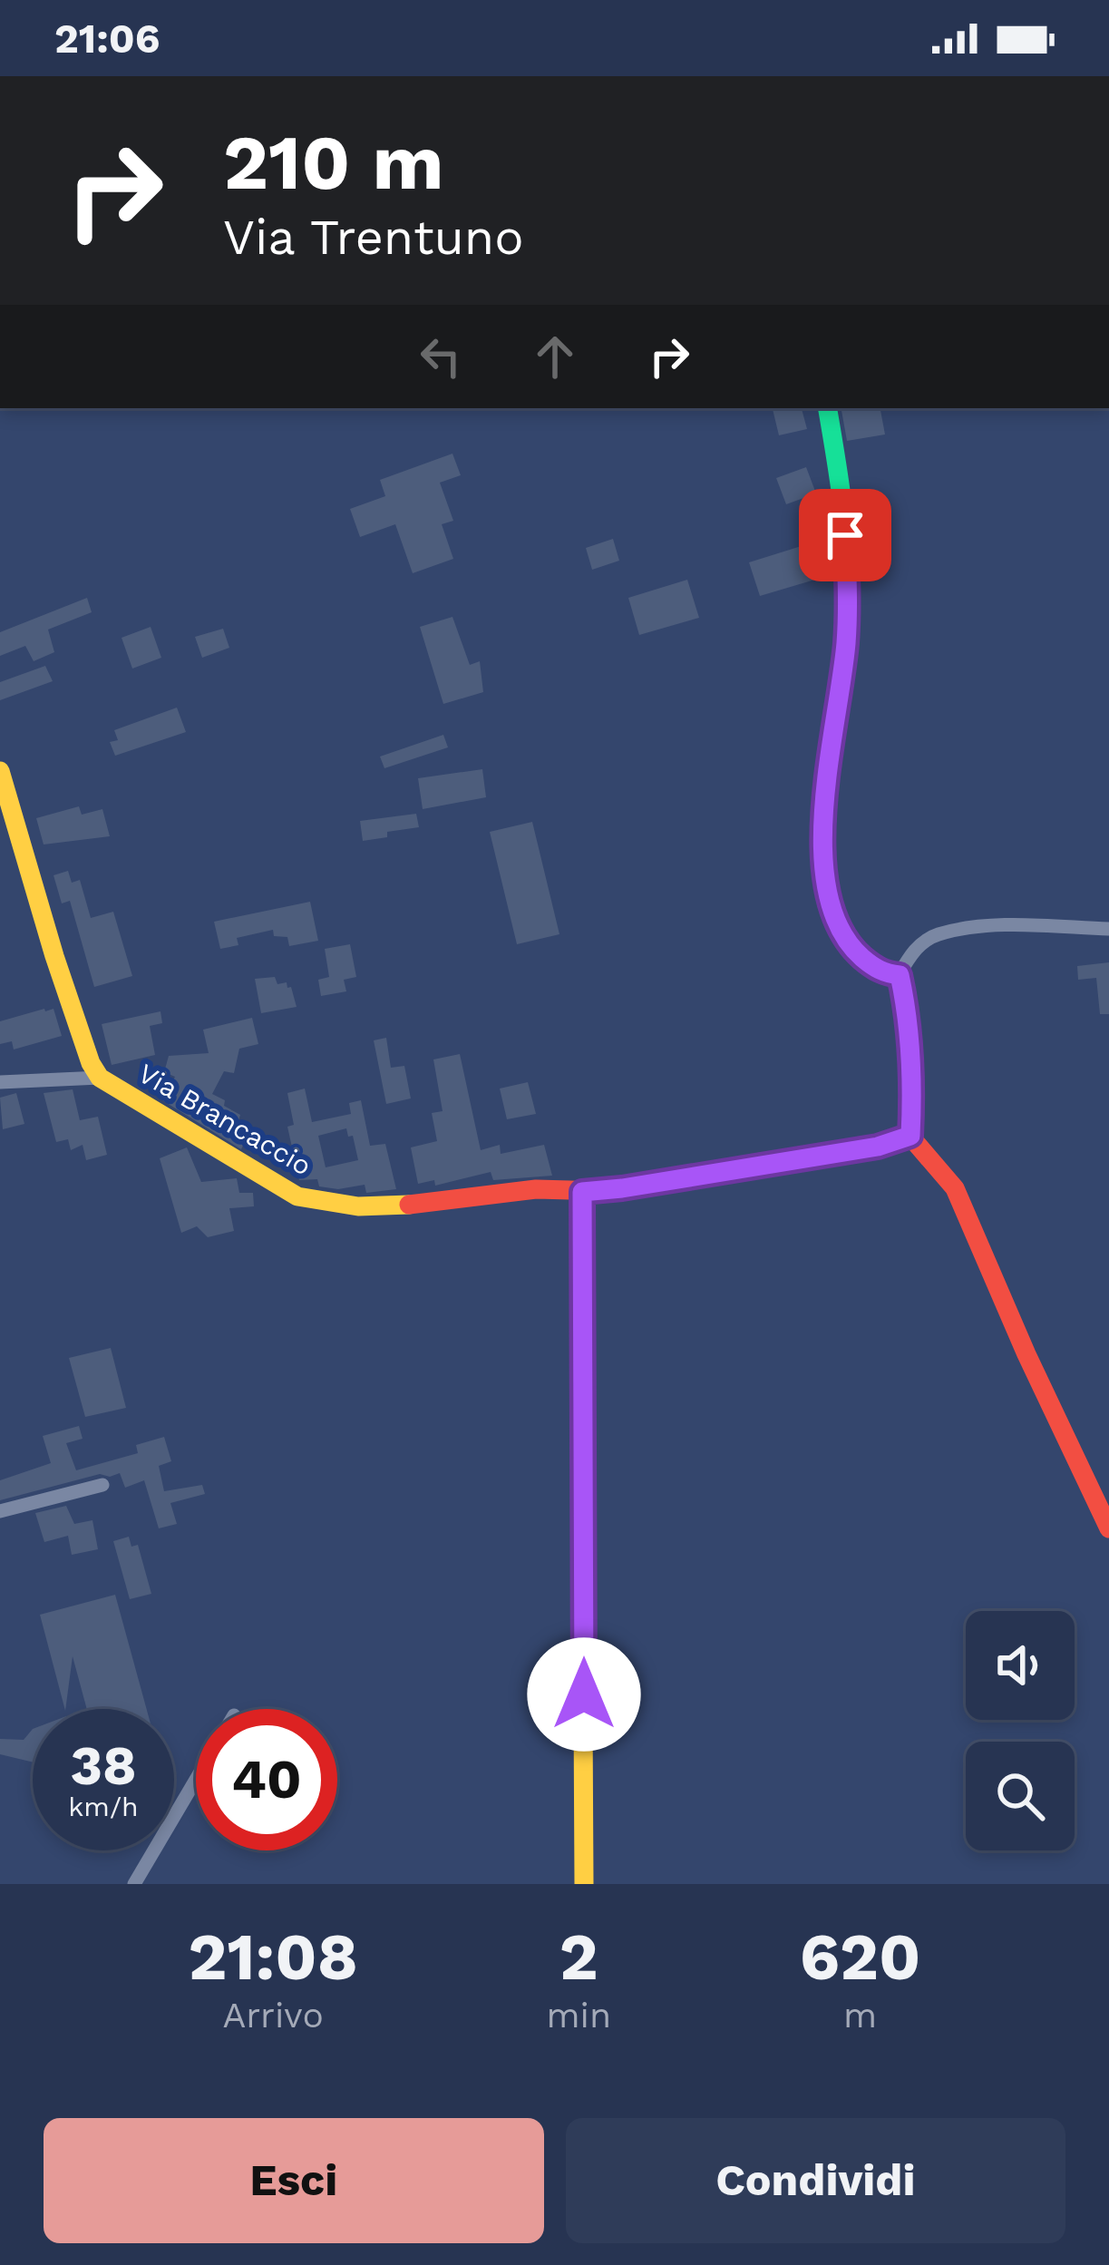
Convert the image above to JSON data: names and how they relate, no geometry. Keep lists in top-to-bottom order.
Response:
{
  "streets": {
    "street": ["Via Brancaccio"]
  },
  "page": {
    "status": "21:06",
    "turn": ["210 m", "Via Trentuno"],
    "speed": "38 km/h",
    "limit": "40",
    "eta": [
      "21:08",
      "Arrivo",
      "2",
      "min",
      "620",
      "m"
    ],
    "buttons": ["Esci", "Condividi"]
  }
}
